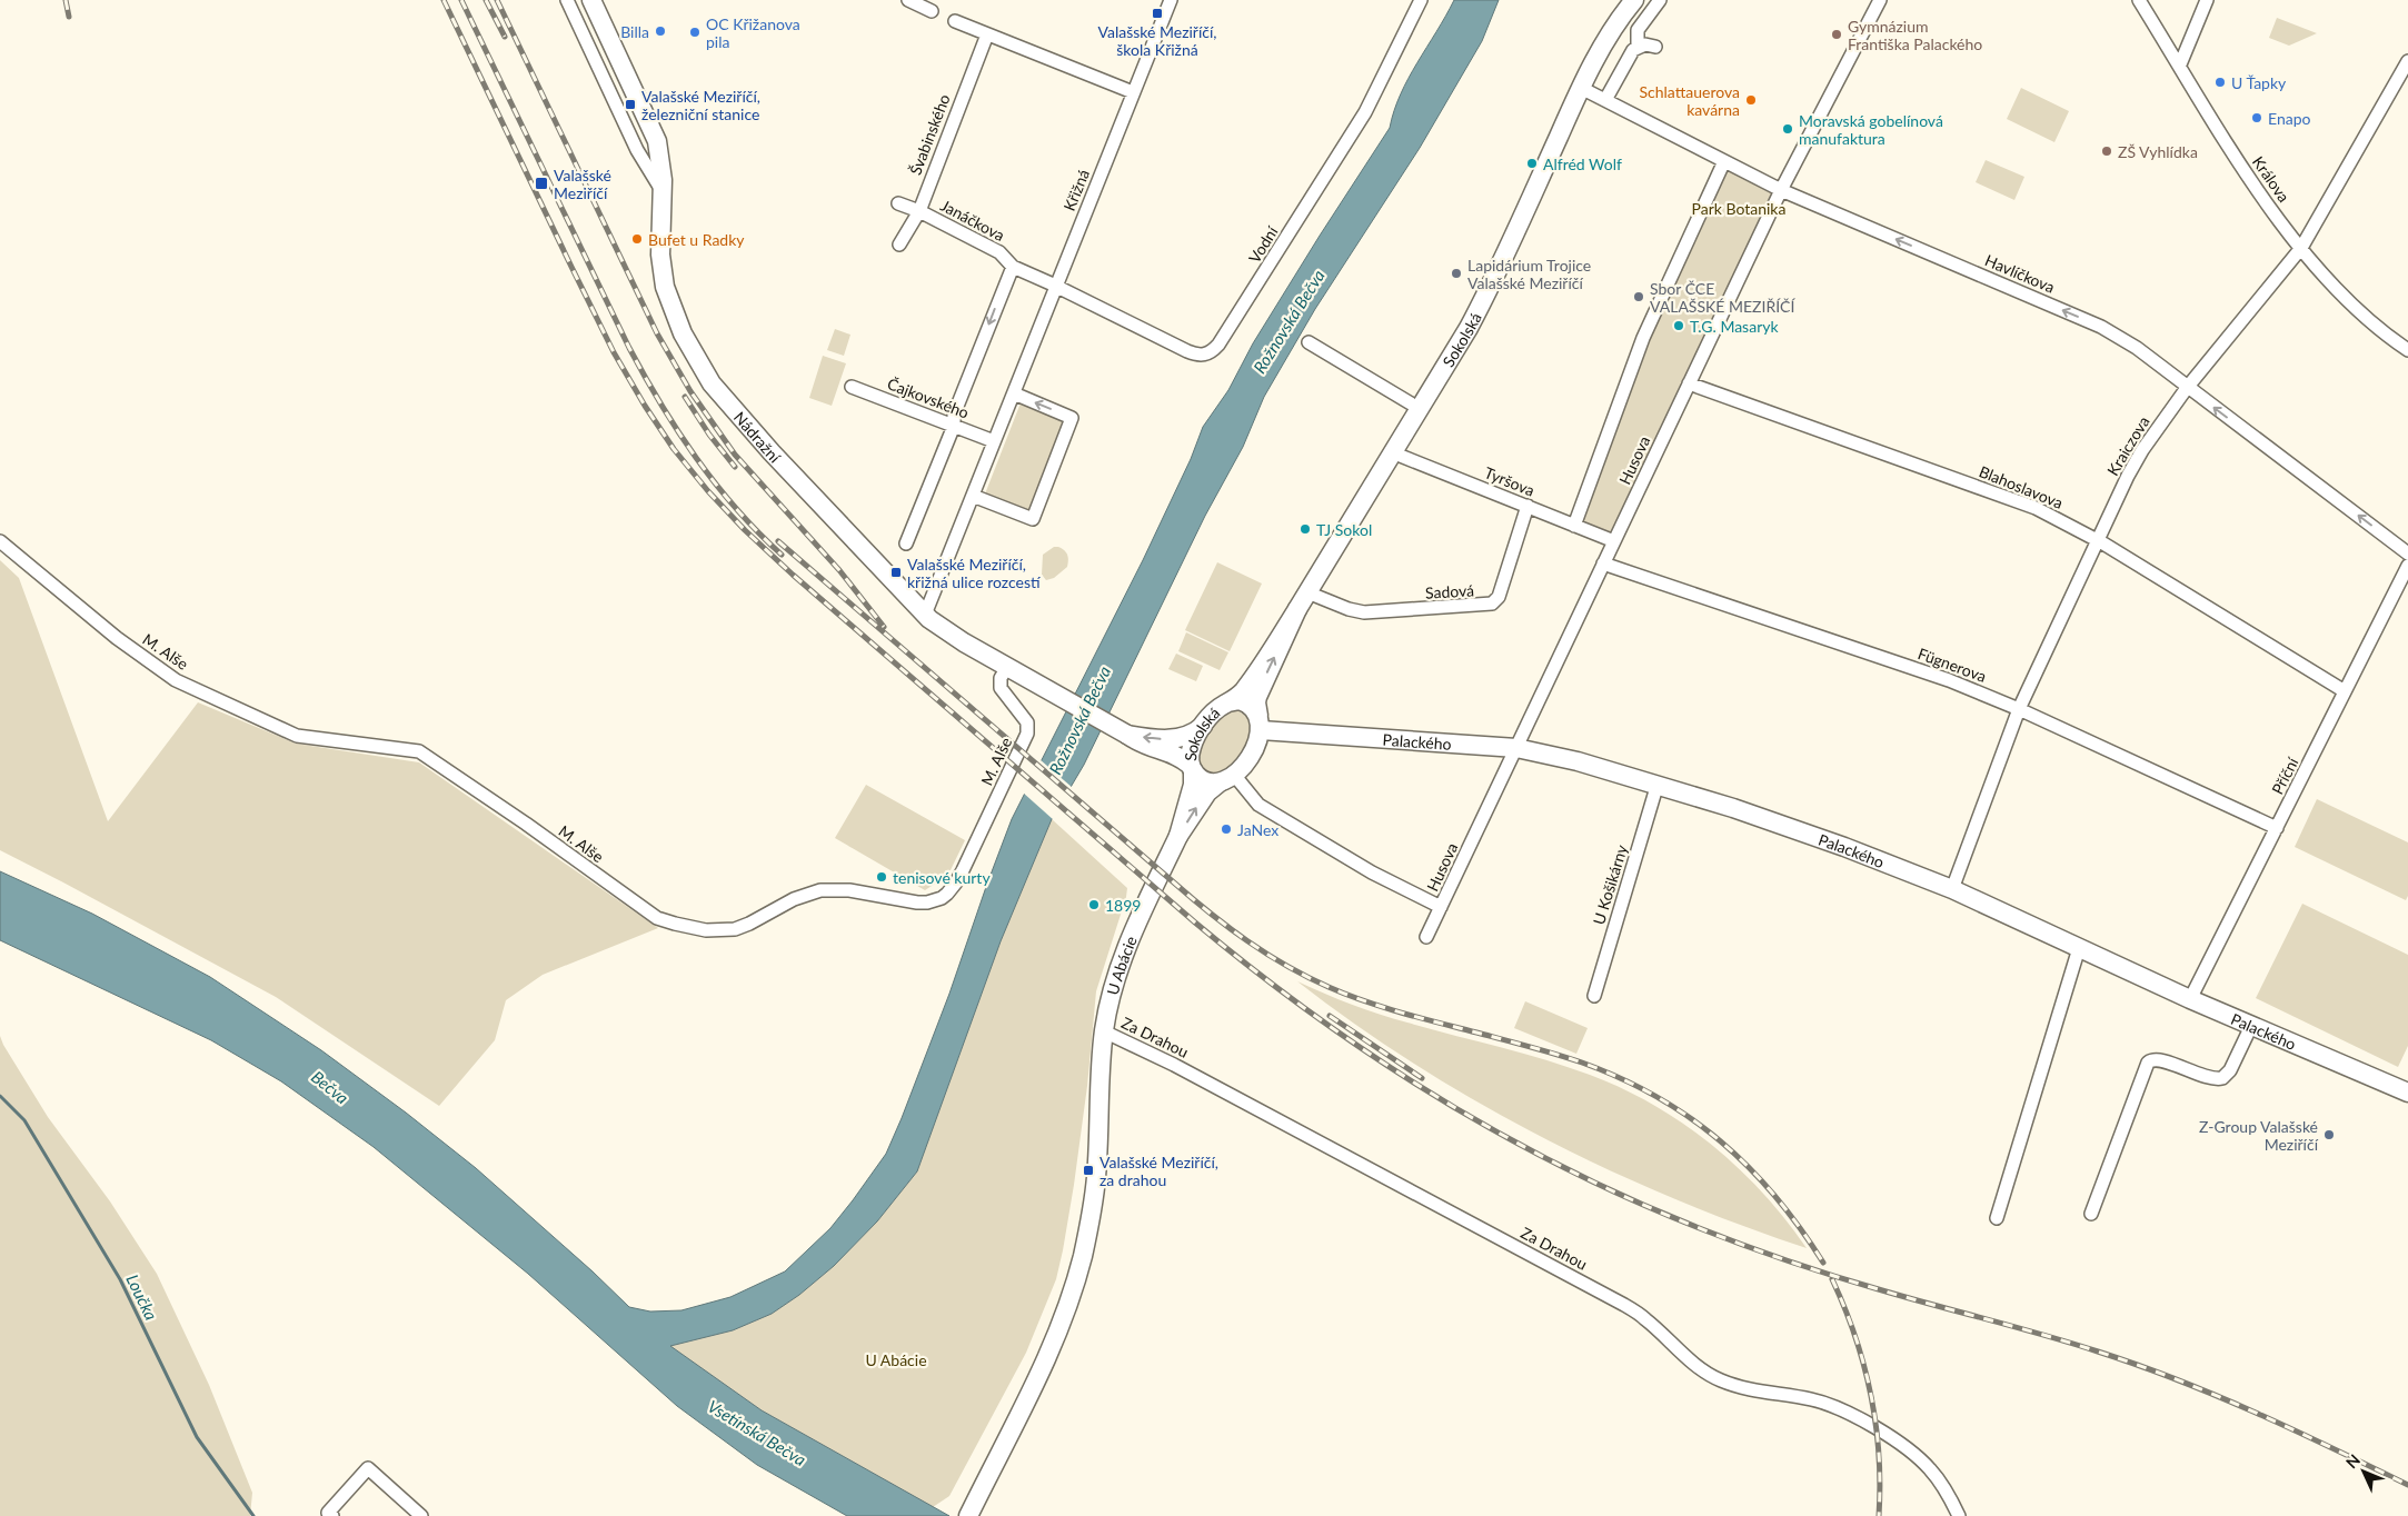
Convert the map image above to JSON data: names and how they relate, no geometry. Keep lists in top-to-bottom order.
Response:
{
  "streets": {
    "main road": [
      "Sokolská",
      "Nádražní",
      "Palackého",
      "U Abácie"
    ],
    "street": [
      "Švabinského",
      "Králova",
      "Křižná",
      "Janáčkova",
      "Vodní",
      "Havlíčkova",
      "Čajkovského",
      "Kraiczova",
      "Husova",
      "Tyršova",
      "Blahoslavova",
      "Sadová",
      "M. Alše",
      "Fügnerova",
      "Příční",
      "U Košikárny",
      "Za Drahou"
    ]
  },
  "crossings": [
    ["Švabinského", "Janáčkova"],
    ["Králova", "Kraiczova"],
    ["Křižná", "Janáčkova"],
    ["Křižná", "Vodní"],
    ["Křižná", "Čajkovského"],
    ["Křižná", "Nádražní"],
    ["Janáčkova", "Vodní"],
    ["Havlíčkova", "Sokolská"],
    ["Havlíčkova", "Kraiczova"],
    ["Havlíčkova", "Husova"],
    ["Sokolská", "Nádražní"],
    ["Sokolská", "Tyršova"],
    ["Sokolská", "Sadová"],
    ["Sokolská", "Palackého"],
    ["Sokolská", "U Abácie"],
    ["Nádražní", "M. Alše"],
    ["Nádražní", "Palackého"],
    ["Kraiczova", "Blahoslavova"],
    ["Kraiczova", "Fügnerova"],
    ["Kraiczova", "Palackého"],
    ["Husova", "Tyršova"],
    ["Husova", "Blahoslavova"],
    ["Husova", "Fügnerova"],
    ["Husova", "Palackého"],
    ["Tyršova", "Sadová"],
    ["Blahoslavova", "Příční"],
    ["Fügnerova", "Příční"],
    ["Palackého", "Příční"],
    ["Palackého", "U Košikárny"],
    ["U Abácie", "Za Drahou"]
  ],
  "one_way": ["Havlíčkova"],
  "water": [
    "Rožnovská Bečva",
    "Bečva",
    "Loučka",
    "Vsetínská Bečva"
  ],
  "parks": ["Park Botanika", "U Abácie"],
  "places": {
    "transit": [
      "Valašské Meziříčí, škola Křižná",
      "Valašské Meziříčí, železniční stanice",
      "Valašské Meziříčí",
      "Valašské Meziříčí, křižná ulice rozcestí",
      "Valašské Meziříčí, za drahou"
    ],
    "other": [
      "Billa",
      "OC Křižanova pila",
      "Gymnázium Františka Palackého",
      "U Ťapky",
      "Schlattauerova kavárna",
      "Enapo",
      "Moravská gobelínová manufaktura",
      "ZŠ Vyhlídka",
      "Alfréd Wolf",
      "Bufet u Radky",
      "Lapidárium Trojice Valašské Meziříčí",
      "Sbor ČCE VALAŠSKÉ MEZIŘÍČÍ",
      "T.G. Masaryk",
      "TJ Sokol",
      "JaNex",
      "tenisové kurty",
      "1899",
      "Z-Group Valašské Meziříčí"
    ]
  },
  "north": "top left"
}
